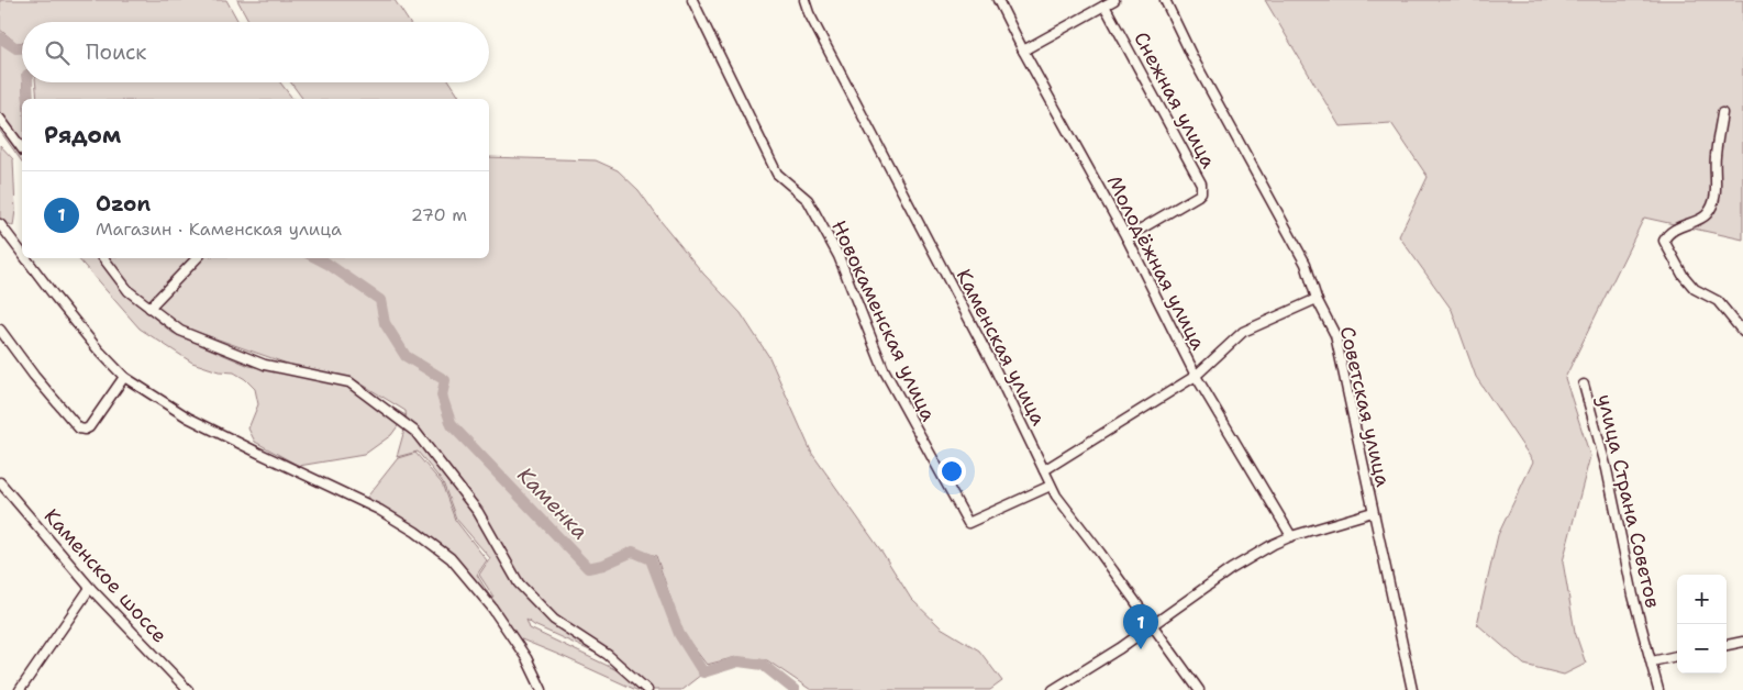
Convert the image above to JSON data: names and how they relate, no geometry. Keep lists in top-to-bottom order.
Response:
{
  "streets": {
    "street": [
      "Снежная улица",
      "Молодёжная улица",
      "Новокаменская улица",
      "Каменская улица",
      "Советская улица",
      "улица Страна Советов",
      "Каменское шоссе"
    ]
  },
  "crossings": [
    ["Снежная улица", "Молодёжная улица"],
    ["Новокаменская улица", "Каменская улица"]
  ],
  "water": ["Каменка"],
  "page": {
    "search": "Поиск",
    "heading": "Рядом",
    "list": [
      {
        "mark": "1",
        "name": "Ozon",
        "note": "Магазин · Каменская улица",
        "value": "270 m"
      }
    ],
    "map_buttons": ["+", "−"],
    "pins": "1"
  }
}
